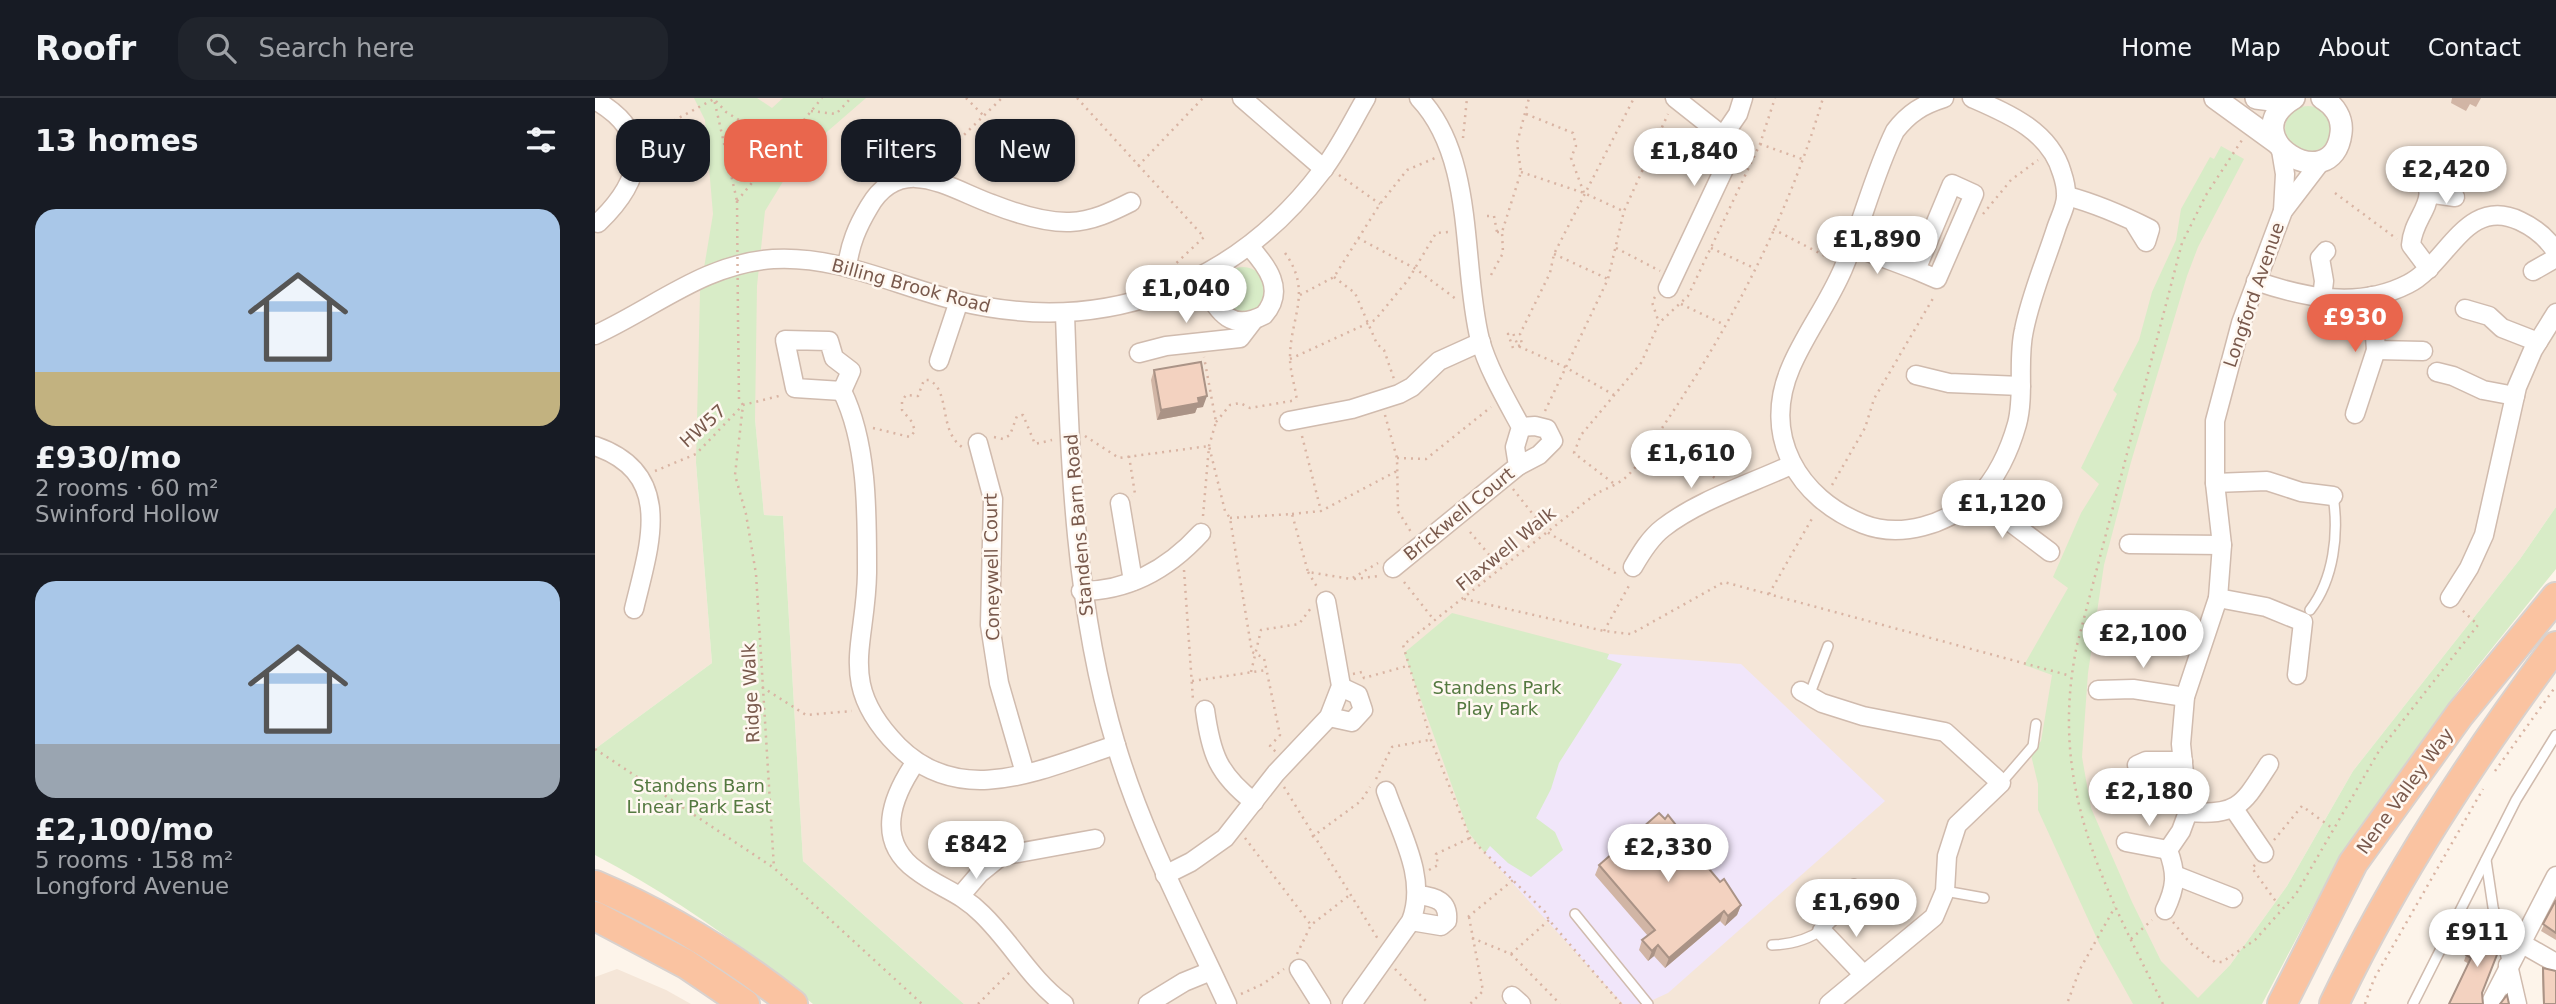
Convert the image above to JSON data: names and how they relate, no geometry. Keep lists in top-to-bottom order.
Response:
{
  "streets": {
    "highway": ["Nene Valley Way"],
    "street": [
      "Billing Brook Road",
      "Longford Avenue",
      "Brickwell Court",
      "Standens Barn Road",
      "Coneywell Court"
    ],
    "path": ["HW57", "Flaxwell Walk", "Ridge Walk"]
  },
  "crossings": [
    ["Billing Brook Road", "Standens Barn Road"],
    ["HW57", "Ridge Walk"]
  ],
  "parks": ["Standens Park Play Park", "Standens Barn Linear Park East"],
  "page": {
    "header": "Roofr",
    "search": "Search here",
    "nav": [
      "Home",
      "Map",
      "About",
      "Contact"
    ],
    "heading": "13 homes",
    "chip": [
      "Buy",
      "Rent",
      "Filters",
      "New"
    ],
    "price": [
      "£1,840",
      "£2,420",
      "£1,890",
      "£1,040",
      "£930",
      "£1,610",
      "£1,120",
      "£2,100",
      "£2,180",
      "£842",
      "£2,330",
      "£1,690",
      "£911"
    ],
    "list": [
      {
        "name": "£930/mo",
        "note": "2 rooms · 60 m² · Swinford Hollow"
      },
      {
        "name": "£2,100/mo",
        "note": "5 rooms · 158 m² · Longford Avenue"
      }
    ]
  }
}
